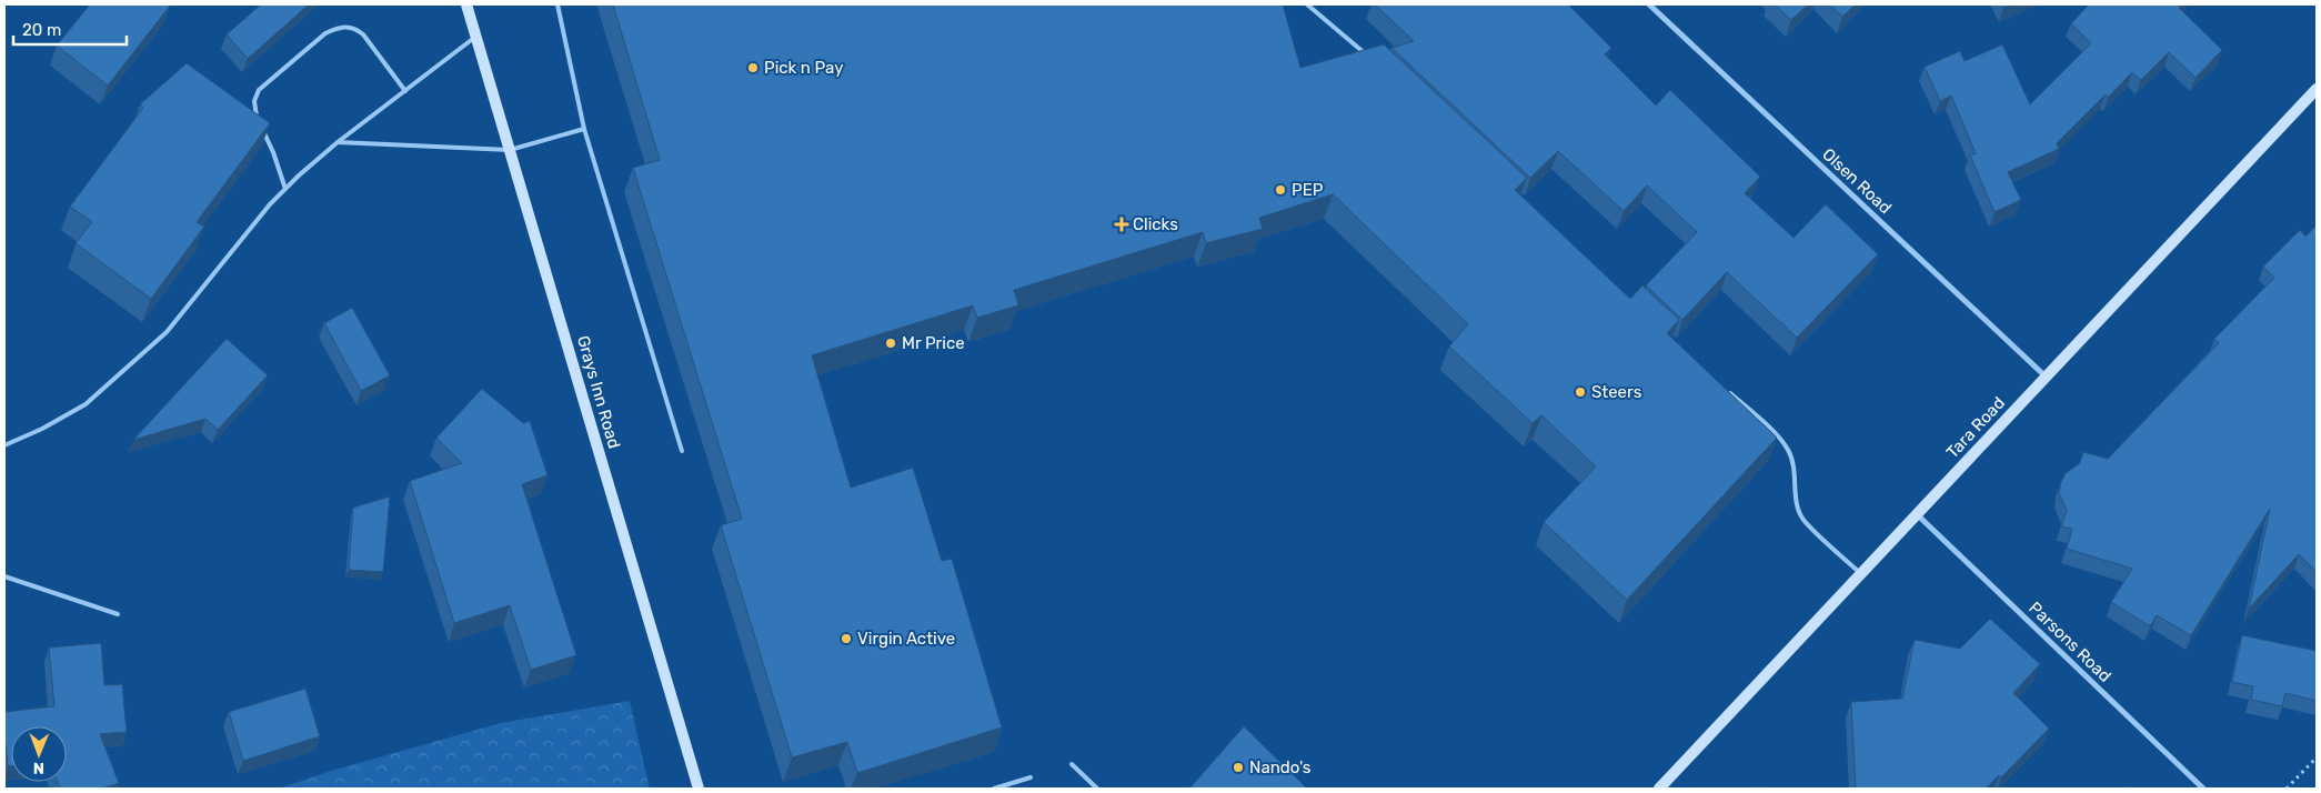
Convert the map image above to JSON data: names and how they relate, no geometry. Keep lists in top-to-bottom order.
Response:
{
  "streets": {
    "street": [
      "Olsen Road",
      "Grays Inn Road",
      "Tara Road",
      "Parsons Road"
    ]
  },
  "crossings": [
    ["Olsen Road", "Tara Road"],
    ["Tara Road", "Parsons Road"]
  ],
  "places": {
    "other": [
      "Pick n Pay",
      "PEP",
      "Mr Price",
      "Steers",
      "Virgin Active",
      "Nando's"
    ],
    "health": ["Clicks"]
  },
  "scale_bar": "20 m",
  "north": "bottom"
}
